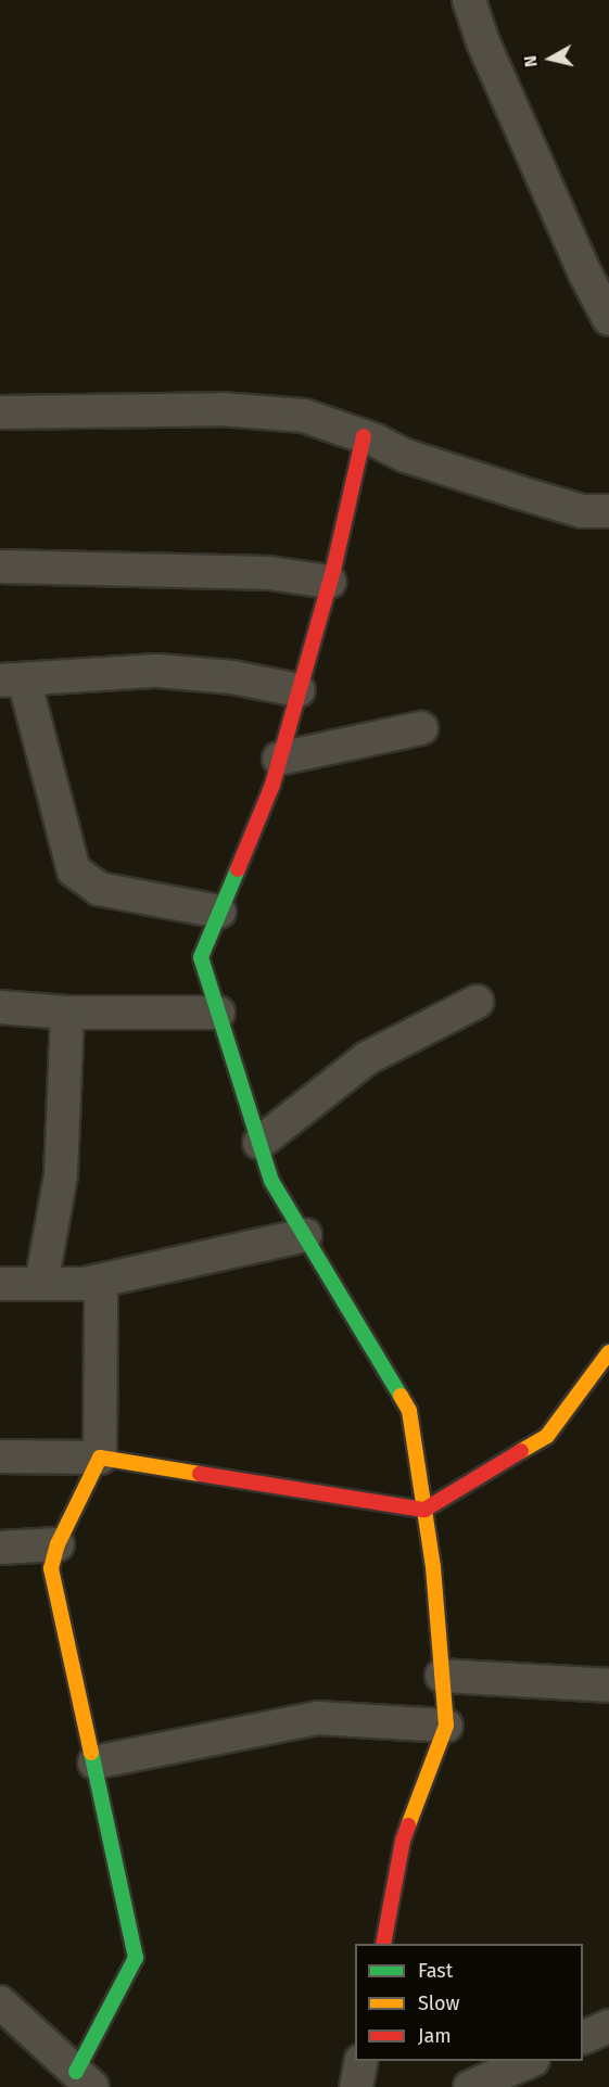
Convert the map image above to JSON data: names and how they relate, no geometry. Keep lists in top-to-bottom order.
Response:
{
  "legend": ["Fast", "Slow", "Jam"],
  "north": "left"
}
